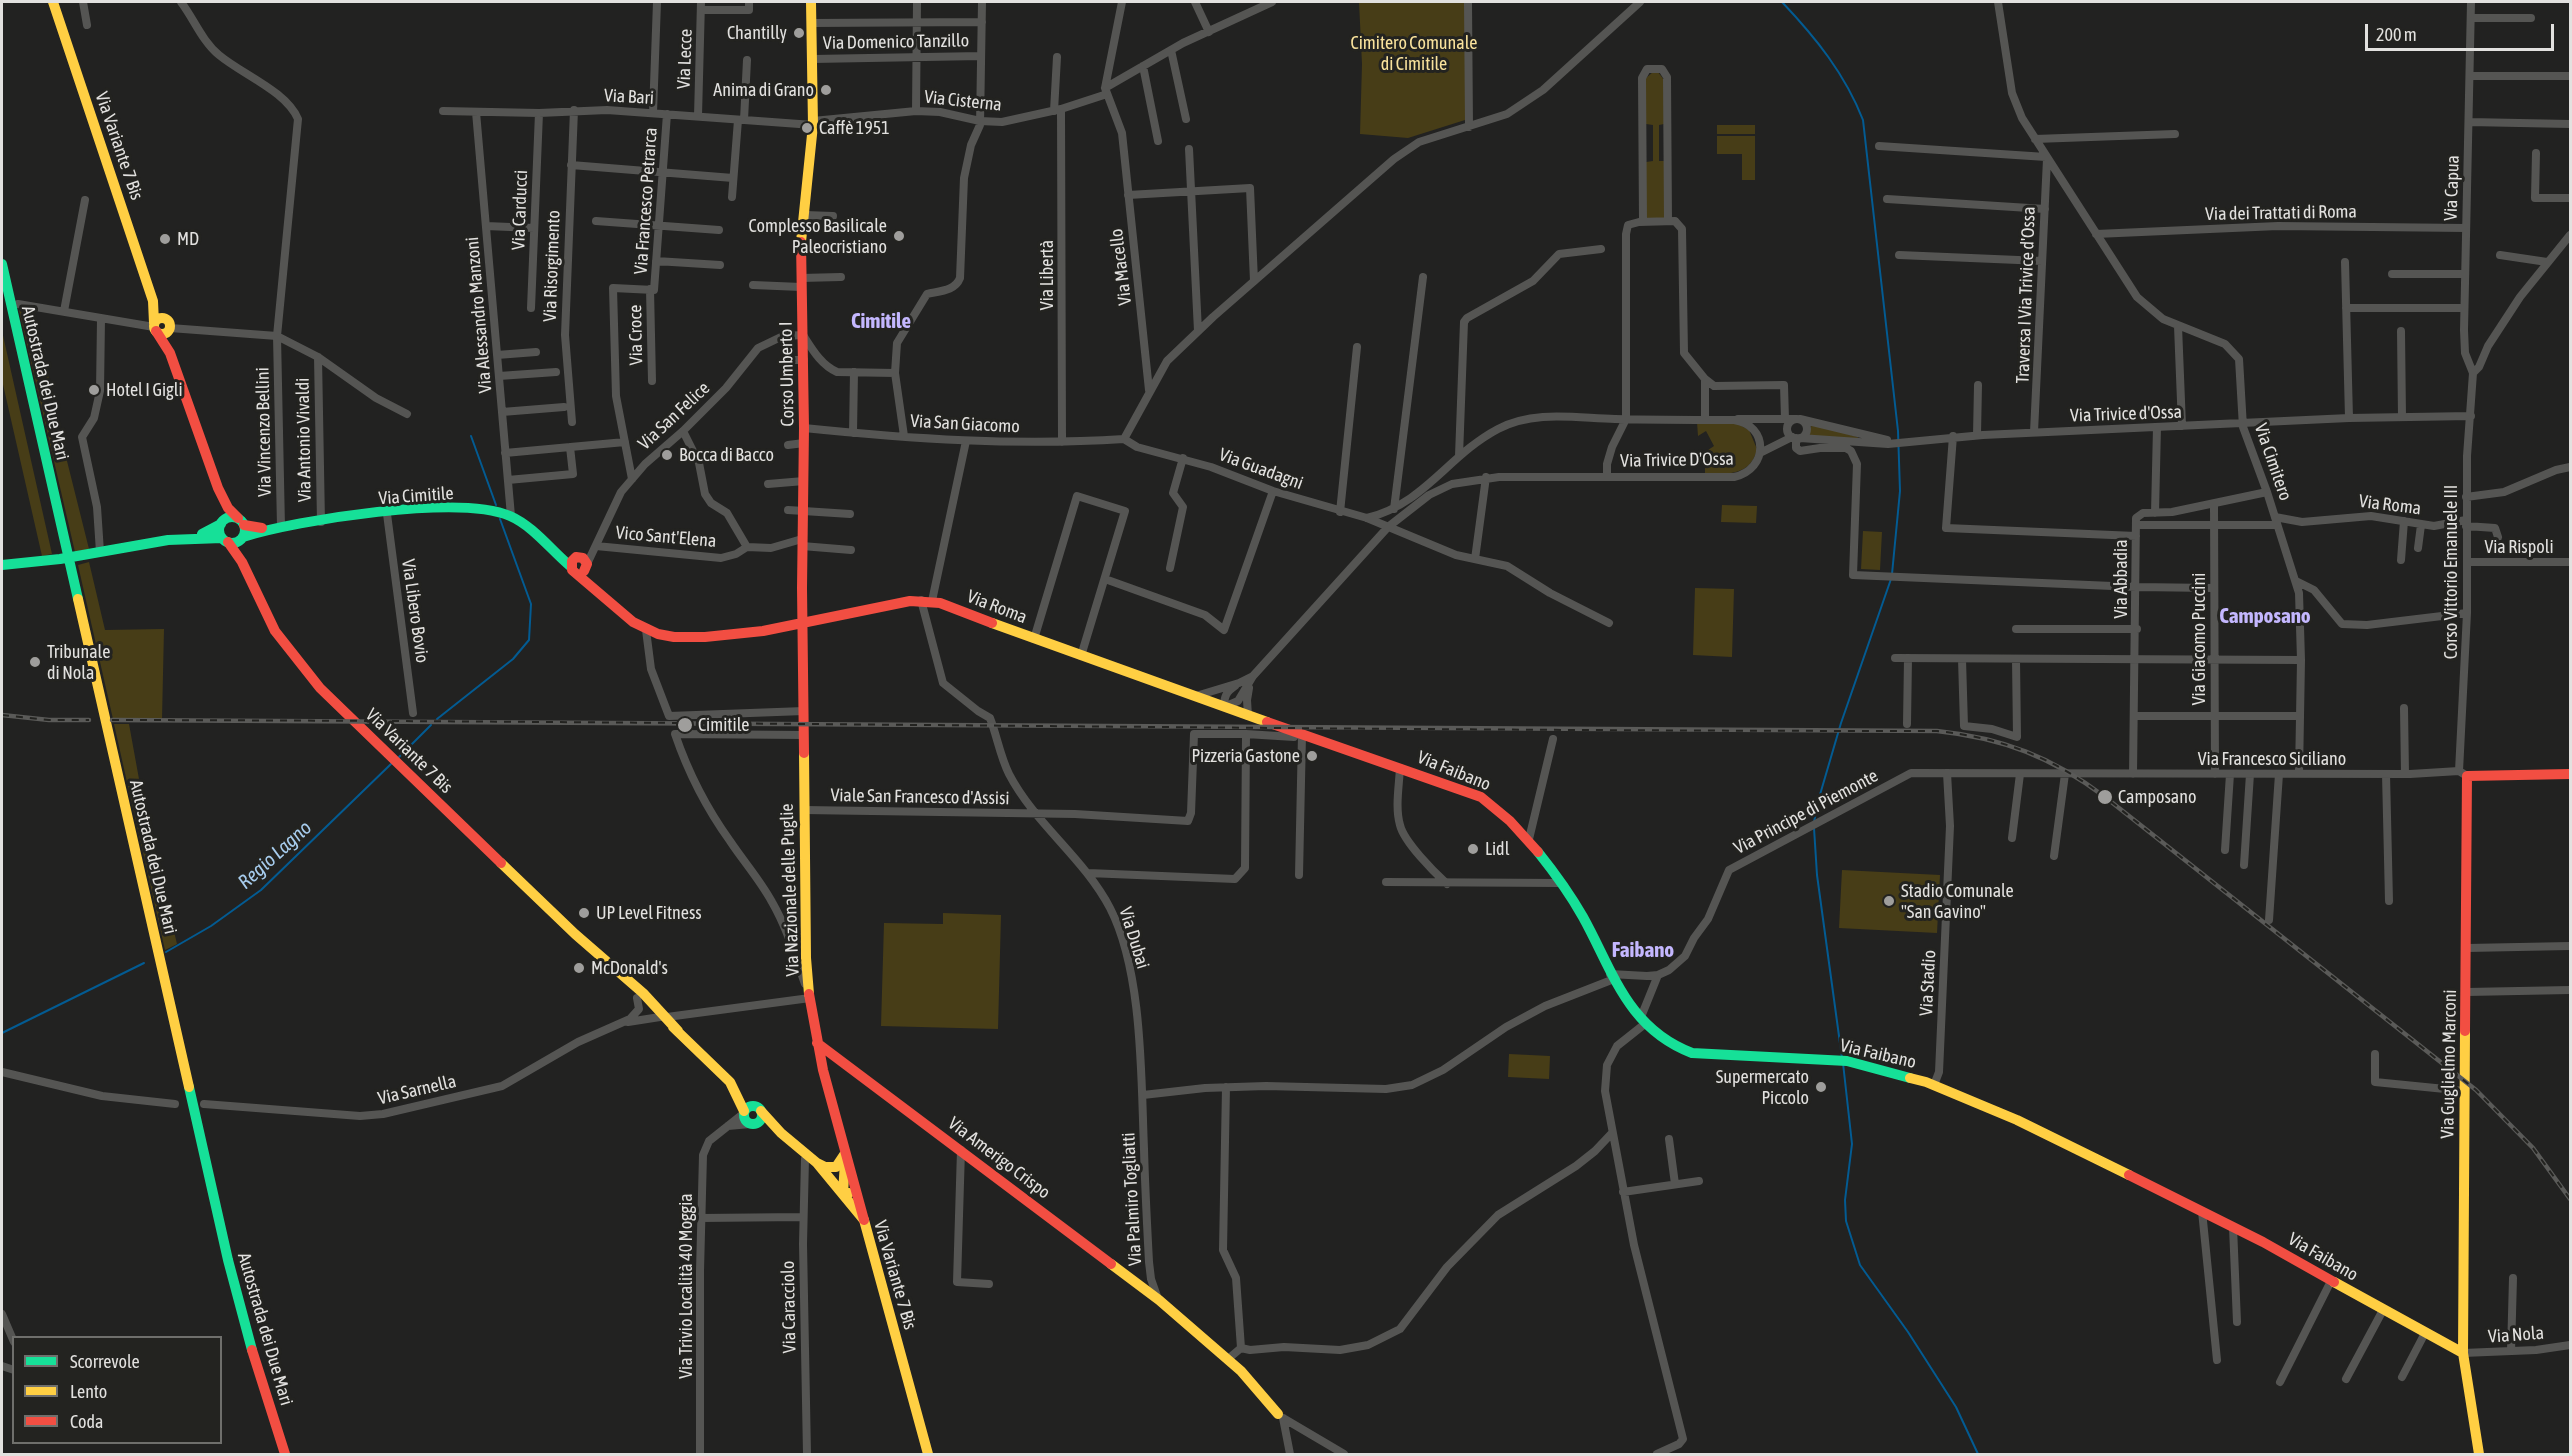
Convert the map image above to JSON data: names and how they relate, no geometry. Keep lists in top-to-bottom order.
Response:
{
  "streets": {
    "main road": [
      "Via Variante 7 Bis",
      "Corso Umberto I",
      "Autostrada dei Due Mari",
      "Via Cimitile",
      "Via Roma",
      "Via Faibano",
      "Via Nazionale delle Puglie",
      "Via Guglielmo Marconi",
      "Via Amerigo Crispo"
    ],
    "street": [
      "Via Domenico Tanzillo",
      "Via Lecce",
      "Via Bari",
      "Via Cisterna",
      "Via Capua",
      "Via Francesco Petrarca",
      "Via Carducci",
      "Via dei Trattati di Roma",
      "Via Risorgimento",
      "Via Macello",
      "Via Libertà",
      "Traversa I Via Trivice d'Ossa",
      "Via Alessandro Manzoni",
      "Via Croce",
      "Via Trivice d'Ossa",
      "Via San Felice",
      "Via San Giacomo",
      "Via Vincenzo Bellini",
      "Via Antonio Vivaldi",
      "Via Trivice D'Ossa",
      "Via Cimitero",
      "Via Guadagni",
      "Vico Sant'Elena",
      "Via Rispoli",
      "Corso Vittorio Emanuele III",
      "Via Abbadia",
      "Via Libero Bovio",
      "Via Giacomo Puccini",
      "Via Francesco Siciliano",
      "Viale San Francesco d'Assisi",
      "Via Principe di Piemonte",
      "Via Dubai",
      "Via Stadio",
      "Via Sarnella",
      "Via Palmiro Togliatti",
      "Via Trivio Località 40 Moggia",
      "Via Caracciolo",
      "Via Nola"
    ]
  },
  "crossings": [
    ["Via Lecce", "Via Bari"],
    ["Via Bari", "Via Cisterna"],
    ["Via Bari", "Via Francesco Petrarca"],
    ["Via Bari", "Via Carducci"],
    ["Via Bari", "Via Risorgimento"],
    ["Via Bari", "Via Alessandro Manzoni"],
    ["Via Bari", "Corso Umberto I"],
    ["Via Cisterna", "Via Macello"],
    ["Via Cisterna", "Via Libertà"],
    ["Via Cisterna", "Corso Umberto I"],
    ["Via Variante 7 Bis", "Via Cimitile"],
    ["Via Variante 7 Bis", "Via Nazionale delle Puglie"],
    ["Via Variante 7 Bis", "Via Sarnella"],
    ["Via Variante 7 Bis", "Via Trivio Località 40 Moggia"],
    ["Via Capua", "Via dei Trattati di Roma"],
    ["Via Capua", "Corso Vittorio Emanuele III"],
    ["Via Francesco Petrarca", "Via Croce"],
    ["Via dei Trattati di Roma", "Via Cimitero"],
    ["Via Libertà", "Via San Giacomo"],
    ["Traversa I Via Trivice d'Ossa", "Via Trivice d'Ossa"],
    ["Traversa I Via Trivice d'Ossa", "Via Cimitero"],
    ["Via Alessandro Manzoni", "Via Cimitile"],
    ["Corso Umberto I", "Via San Felice"],
    ["Corso Umberto I", "Via San Giacomo"],
    ["Corso Umberto I", "Vico Sant'Elena"],
    ["Corso Umberto I", "Via Nazionale delle Puglie"],
    ["Via Trivice d'Ossa", "Via Cimitero"],
    ["Via Trivice d'Ossa", "Corso Vittorio Emanuele III"],
    ["Via San Felice", "Via Cimitile"],
    ["Via San Felice", "Vico Sant'Elena"],
    ["Via San Giacomo", "Via Guadagni"],
    ["Via Vincenzo Bellini", "Via Cimitile"],
    ["Via Antonio Vivaldi", "Via Cimitile"],
    ["Via Trivice D'Ossa", "Via Guadagni"],
    ["Via Trivice D'Ossa", "Via Roma"],
    ["Via Cimitero", "Via Roma"],
    ["Via Cimitero", "Via Abbadia"],
    ["Via Cimitero", "Via Francesco Siciliano"],
    ["Via Cimitile", "Via Libero Bovio"],
    ["Via Roma", "Corso Vittorio Emanuele III"],
    ["Via Roma", "Via Faibano"],
    ["Via Roma", "Via Dubai"],
    ["Via Rispoli", "Corso Vittorio Emanuele III"],
    ["Corso Vittorio Emanuele III", "Via Francesco Siciliano"],
    ["Corso Vittorio Emanuele III", "Via Guglielmo Marconi"],
    ["Via Abbadia", "Via Giacomo Puccini"],
    ["Via Abbadia", "Via Francesco Siciliano"],
    ["Via Giacomo Puccini", "Via Francesco Siciliano"],
    ["Via Francesco Siciliano", "Via Principe di Piemonte"],
    ["Via Francesco Siciliano", "Via Guglielmo Marconi"],
    ["Via Faibano", "Via Stadio"],
    ["Via Faibano", "Via Guglielmo Marconi"],
    ["Via Faibano", "Via Nola"],
    ["Viale San Francesco d'Assisi", "Via Nazionale delle Puglie"],
    ["Viale San Francesco d'Assisi", "Via Dubai"],
    ["Via Principe di Piemonte", "Via Stadio"],
    ["Via Nazionale delle Puglie", "Via Amerigo Crispo"],
    ["Via Dubai", "Via Palmiro Togliatti"],
    ["Via Guglielmo Marconi", "Via Nola"],
    ["Via Amerigo Crispo", "Via Palmiro Togliatti"]
  ],
  "districts": ["Cimitile", "Camposano", "Faibano"],
  "water": ["Regio Lagno"],
  "parks": ["Cimitero Comunale di Cimitile"],
  "places": [
    "Chantilly",
    "Anima di Grano",
    "Caffè 1951",
    "Complesso Basilicale Paleocristiano",
    "MD",
    "Hotel I Gigli",
    "Bocca di Bacco",
    "Tribunale di Nola",
    "Cimitile",
    "Pizzeria Gastone",
    "Camposano",
    "Lidl",
    "Stadio Comunale \"San Gavino\"",
    "UP Level Fitness",
    "McDonald's",
    "Supermercato Piccolo"
  ],
  "legend": ["Scorrevole", "Lento", "Coda"],
  "scale_bar": "200 m"
}
